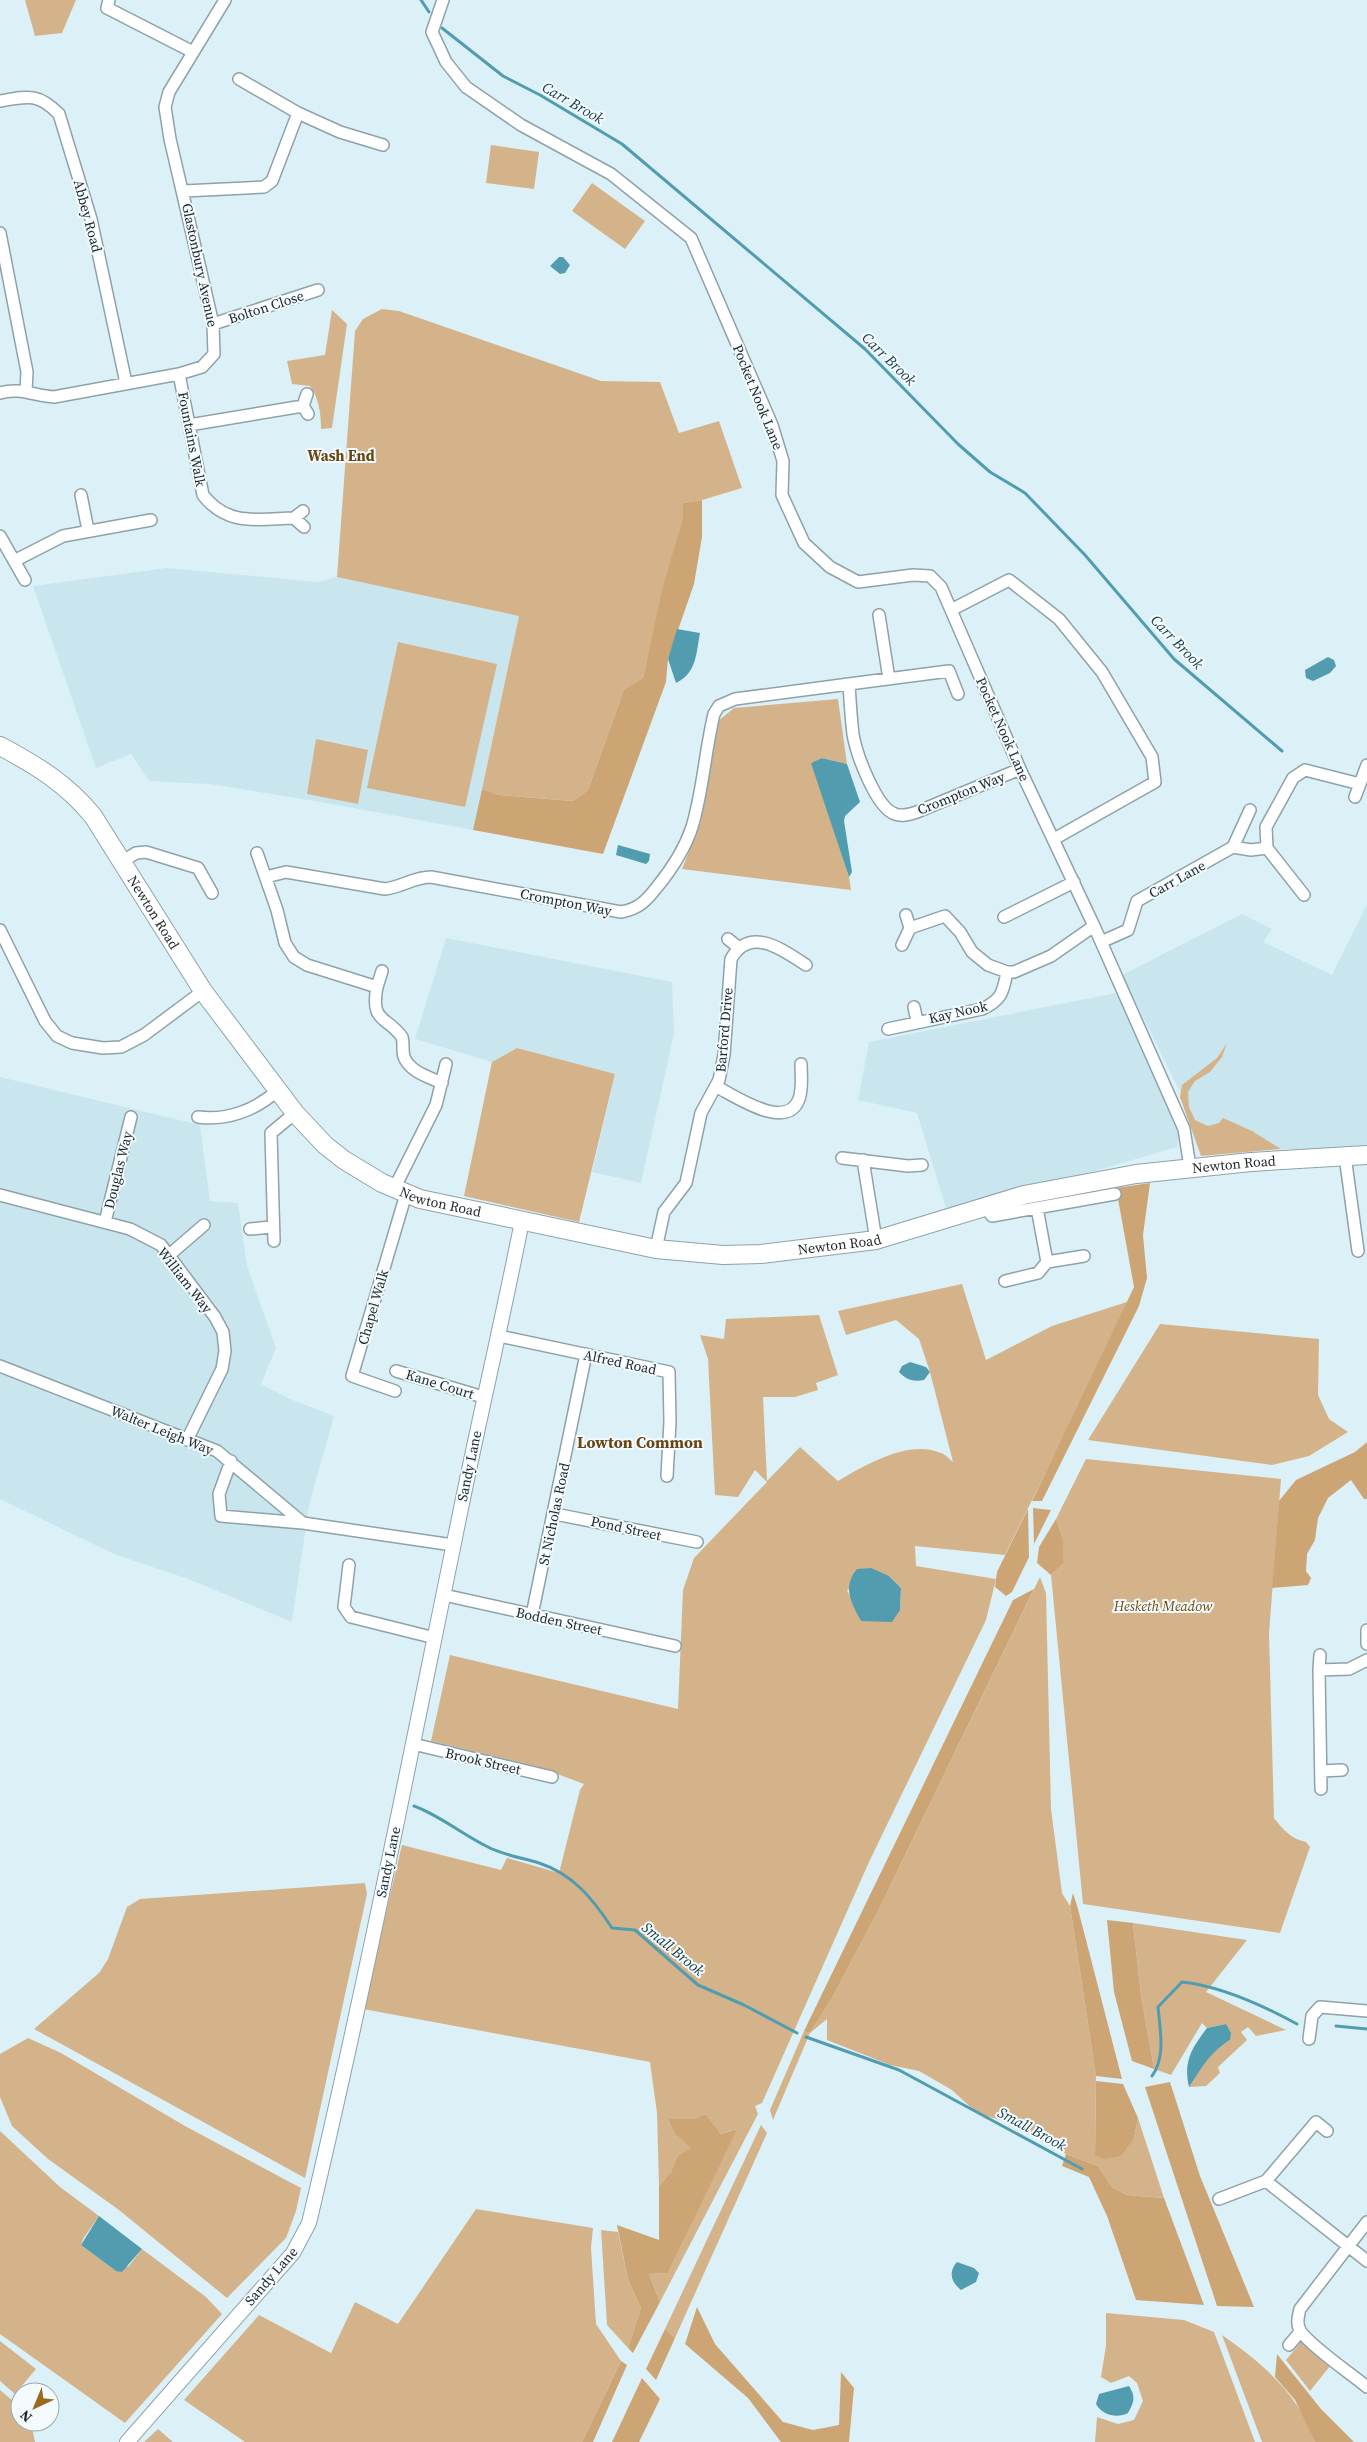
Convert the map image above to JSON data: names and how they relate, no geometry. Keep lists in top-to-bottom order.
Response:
{
  "streets": {
    "main road": ["Newton Road"],
    "street": [
      "Abbey Road",
      "Glastonbury Avenue",
      "Bolton Close",
      "Pocket Nook Lane",
      "Fountains Walk",
      "Crompton Way",
      "Carr Lane",
      "Kay Nook",
      "Barford Drive",
      "Douglas Way",
      "William Way",
      "Chapel Walk",
      "Alfred Road",
      "Kane Court",
      "Walter Leigh Way",
      "Sandy Lane",
      "St Nicholas Road",
      "Pond Street",
      "Bodden Street",
      "Brook Street"
    ]
  },
  "crossings": [
    ["Abbey Road", "Glastonbury Avenue"],
    ["Glastonbury Avenue", "Bolton Close"],
    ["Glastonbury Avenue", "Fountains Walk"],
    ["Pocket Nook Lane", "Crompton Way"],
    ["Pocket Nook Lane", "Carr Lane"],
    ["Pocket Nook Lane", "Newton Road"],
    ["Newton Road", "Barford Drive"],
    ["Newton Road", "Chapel Walk"],
    ["Newton Road", "Sandy Lane"],
    ["Douglas Way", "William Way"],
    ["William Way", "Walter Leigh Way"],
    ["Alfred Road", "Sandy Lane"],
    ["Alfred Road", "St Nicholas Road"],
    ["Kane Court", "Sandy Lane"],
    ["Sandy Lane", "Bodden Street"],
    ["Sandy Lane", "Brook Street"],
    ["St Nicholas Road", "Pond Street"],
    ["St Nicholas Road", "Bodden Street"]
  ],
  "districts": ["Wash End", "Lowton Common"],
  "water": ["Carr Brook", "Small Brook"],
  "parks": ["Hesketh Meadow"],
  "north": "bottom left"
}
